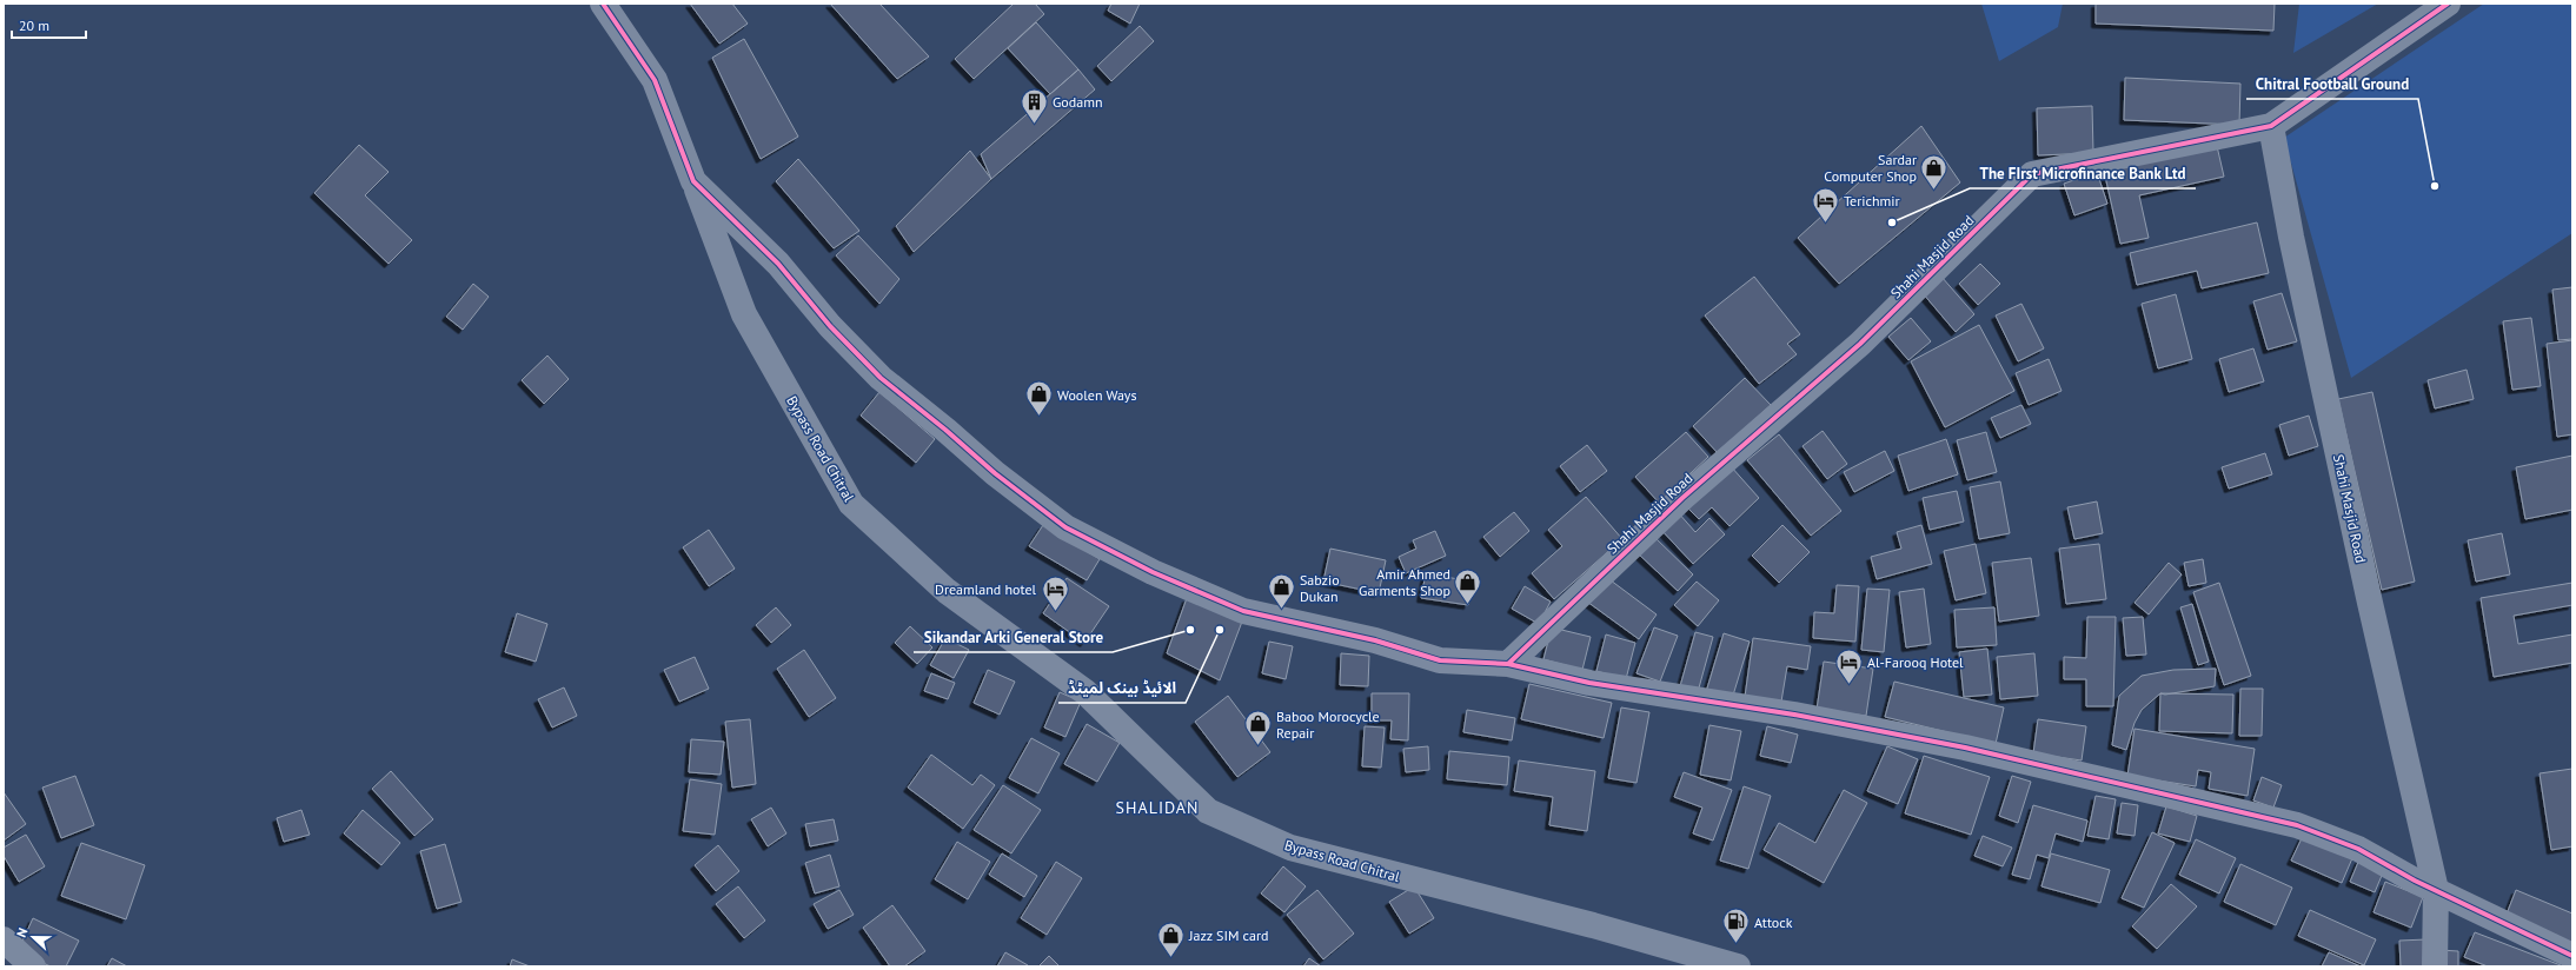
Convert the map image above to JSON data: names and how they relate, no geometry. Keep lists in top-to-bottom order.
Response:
{
  "streets": {
    "street": ["Shahi Masjid Road", "Bypass Road Chitral"]
  },
  "districts": ["SHALIDAN"],
  "places": {
    "building": ["Godamn"],
    "other": [
      "Chitral Football Ground",
      "The FIrst Microfinance Bank Ltd",
      "Sikandar Arki General Store",
      "الائیڈ بینک لمیٹڈ"
    ],
    "shop": [
      "Sardar Computer Shop",
      "Woolen Ways",
      "Amir Ahmed Garments Shop",
      "Sabzio Dukan",
      "Baboo Morocycle Repair",
      "Jazz SIM card"
    ],
    "hotel": ["Terichmir", "Dreamland hotel", "Al-Farooq Hotel"],
    "fuel station": ["Attock"]
  },
  "scale_bar": "20 m",
  "north": "left"
}
